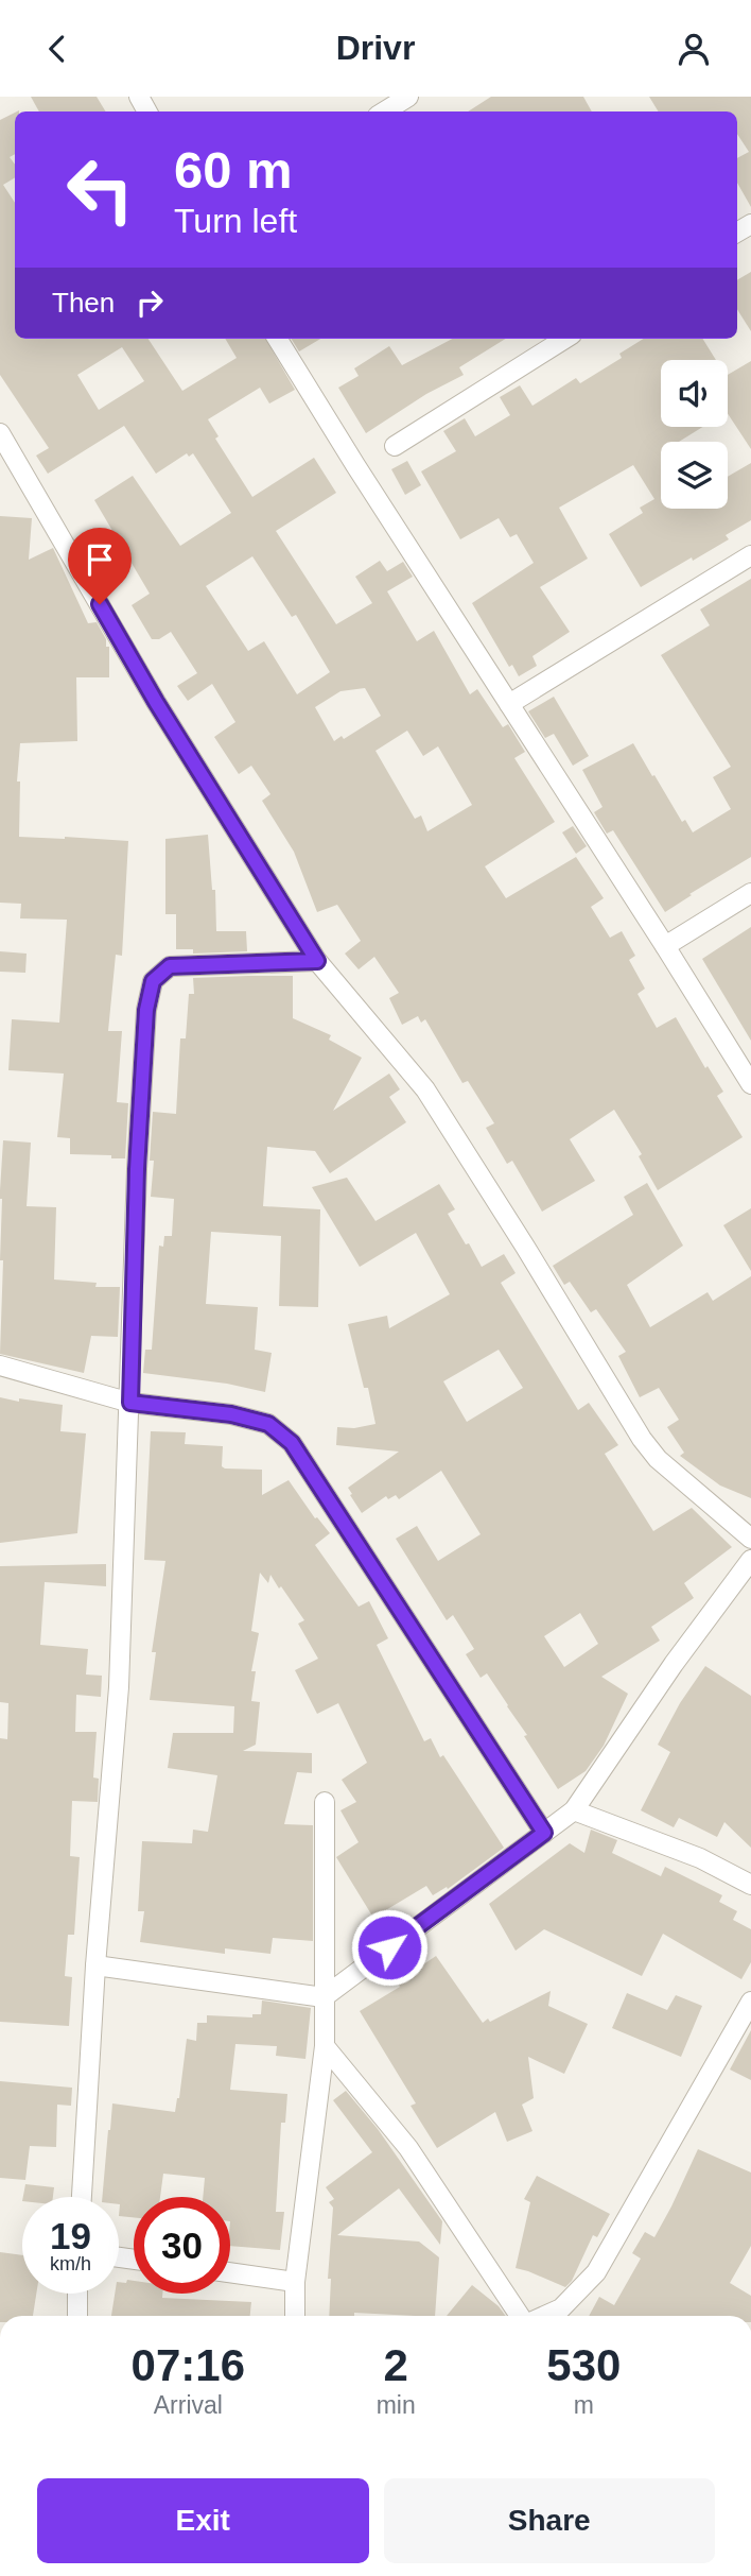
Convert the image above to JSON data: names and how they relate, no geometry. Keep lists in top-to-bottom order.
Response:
{
  "page": {
    "header": "Drivr",
    "turn": ["60 m", "Turn left"],
    "then": "Then",
    "speed": "19 km/h",
    "limit": "30",
    "eta": [
      "07:16",
      "Arrival",
      "2",
      "min",
      "530",
      "m"
    ],
    "buttons": ["Exit", "Share"]
  }
}
